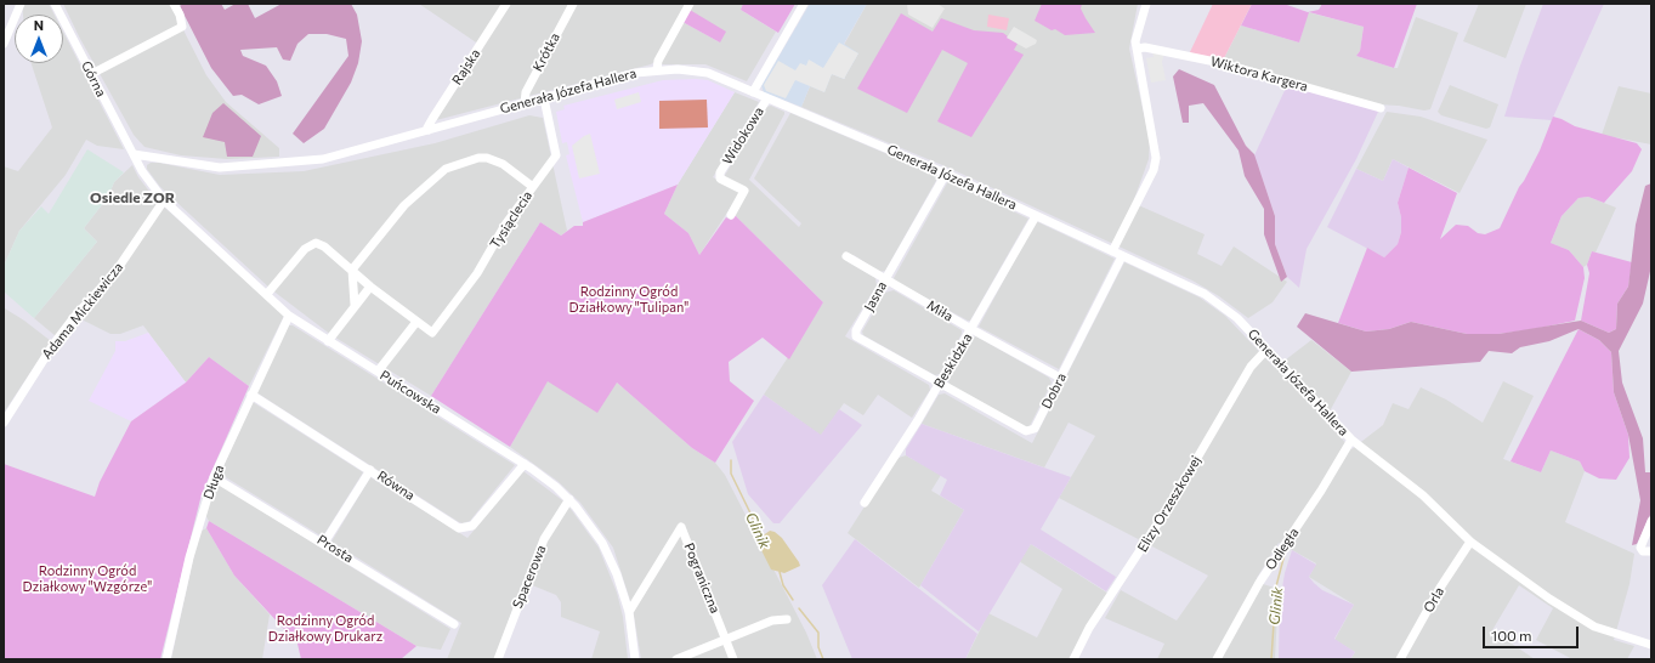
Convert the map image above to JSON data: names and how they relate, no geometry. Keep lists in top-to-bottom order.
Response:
{
  "streets": {
    "street": [
      "Krótka",
      "Rajska",
      "Wiktora Kargera",
      "Górna",
      "Generała Józefa Hallera",
      "Widokowa",
      "Tysiąclecia",
      "Jasna",
      "Adama Mickiewicza",
      "Miła",
      "Beskidzka",
      "Dobra",
      "Puńcowska",
      "Długa",
      "Równa",
      "Elizy Orzeszkowej",
      "Prosta",
      "Odległa",
      "Spacerowa",
      "Pograniczna",
      "Orla"
    ]
  },
  "crossings": [
    ["Krótka", "Generała Józefa Hallera"],
    ["Rajska", "Generała Józefa Hallera"],
    ["Górna", "Generała Józefa Hallera"],
    ["Górna", "Puńcowska"],
    ["Generała Józefa Hallera", "Widokowa"],
    ["Generała Józefa Hallera", "Tysiąclecia"],
    ["Generała Józefa Hallera", "Jasna"],
    ["Generała Józefa Hallera", "Beskidzka"],
    ["Generała Józefa Hallera", "Dobra"],
    ["Generała Józefa Hallera", "Puńcowska"],
    ["Generała Józefa Hallera", "Elizy Orzeszkowej"],
    ["Generała Józefa Hallera", "Odległa"],
    ["Generała Józefa Hallera", "Orla"],
    ["Jasna", "Miła"],
    ["Jasna", "Beskidzka"],
    ["Jasna", "Dobra"],
    ["Adama Mickiewicza", "Puńcowska"],
    ["Miła", "Beskidzka"],
    ["Miła", "Dobra"],
    ["Beskidzka", "Dobra"],
    ["Puńcowska", "Długa"],
    ["Puńcowska", "Równa"],
    ["Puńcowska", "Spacerowa"],
    ["Puńcowska", "Pograniczna"],
    ["Długa", "Równa"],
    ["Długa", "Prosta"]
  ],
  "districts": ["Osiedle ZOR"],
  "water": ["Glinik"],
  "parks": ["Rodzinny Ogród Działkowy \"Tulipan\"", "Rodzinny Ogród Działkowy \"Wzgórze\"", "Rodzinny Ogród Działkowy Drukarz"],
  "scale_bar": "100 m",
  "north": "top"
}
